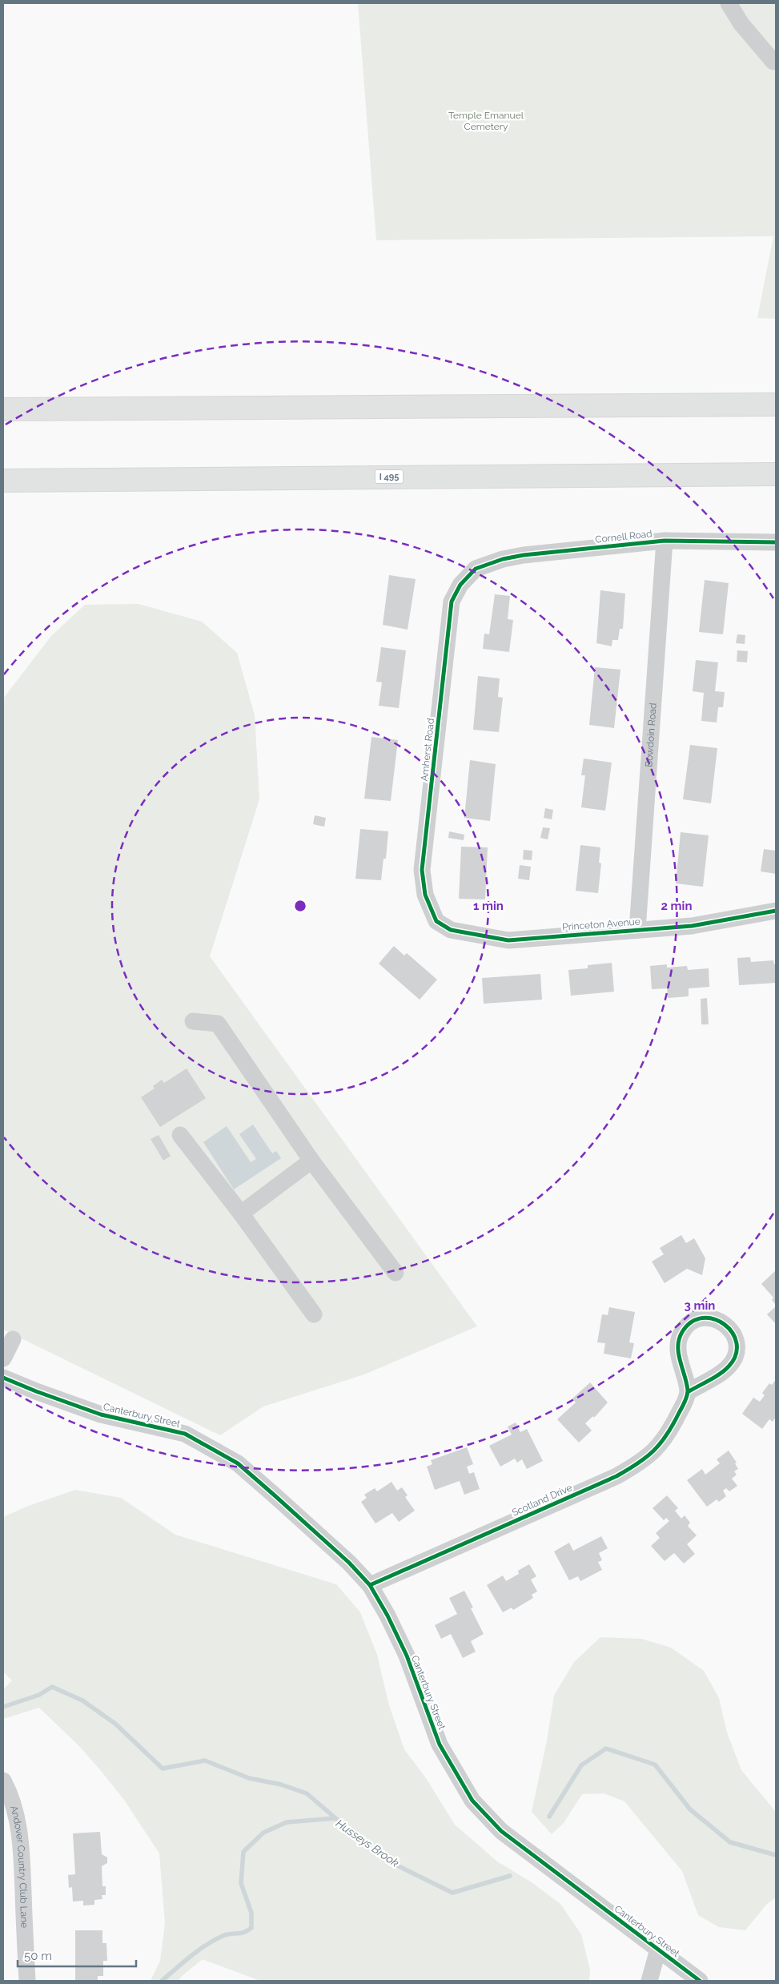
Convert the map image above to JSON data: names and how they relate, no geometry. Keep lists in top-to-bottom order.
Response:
{
  "streets": {
    "highway": ["I 495"],
    "street": [
      "Cornell Road",
      "Bowdoin Road",
      "Amherst Road",
      "Princeton Avenue",
      "Canterbury Street",
      "Scotland Drive",
      "Andover Country Club Lane"
    ]
  },
  "crossings": [
    ["Cornell Road", "Bowdoin Road"],
    ["Cornell Road", "Amherst Road"],
    ["Bowdoin Road", "Princeton Avenue"],
    ["Amherst Road", "Princeton Avenue"],
    ["Canterbury Street", "Scotland Drive"]
  ],
  "water": ["Husseys Brook"],
  "parks": ["Temple Emanuel Cemetery"],
  "scale_bar": "50 m",
  "rings": ["1 min", "2 min", "3 min"]
}
